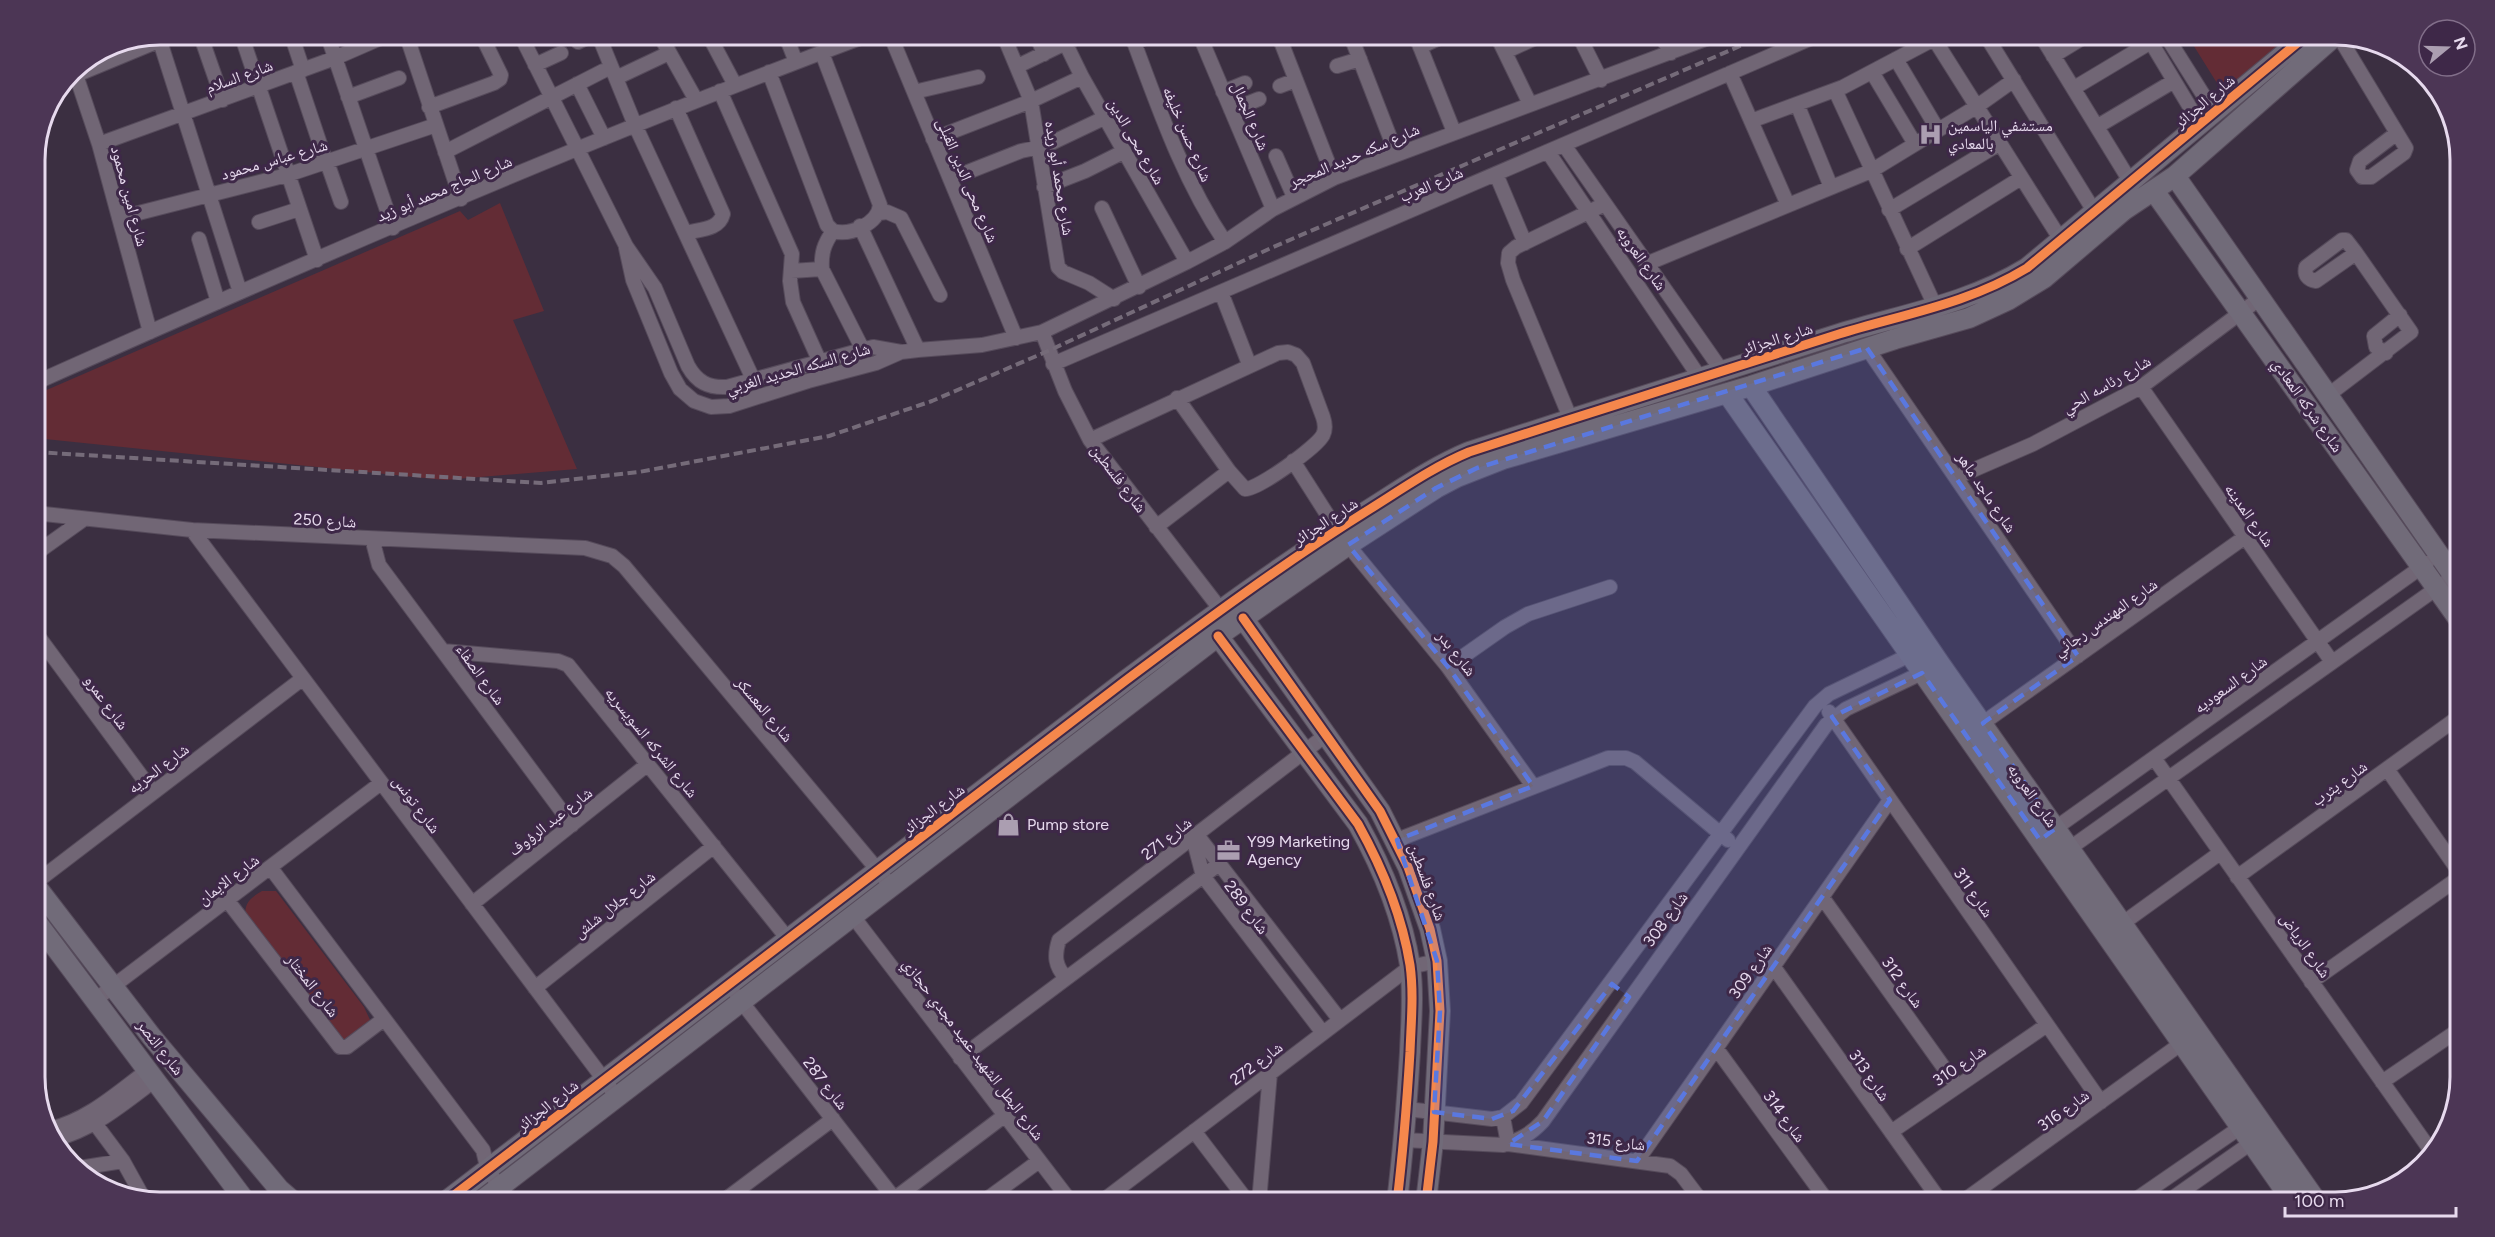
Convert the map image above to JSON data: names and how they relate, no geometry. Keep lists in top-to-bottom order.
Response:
{
  "streets": {
    "street": [
      "شارع السلام",
      "شارع الجزائر",
      "شارع الجمال",
      "شارع حسن خليفه",
      "شارع محى الدين",
      "شارع سكه حديد المحجر",
      "شارع عباس محمود",
      "شارع محمد أبو ريده",
      "شارع محى الدين القبلى",
      "شارع العرب",
      "شارع الحاج محمد أبو زيد",
      "شارع امين محمود",
      "شارع العروبه",
      "شارع السكه الحديد الغربي",
      "شارع رئاسه الحي",
      "شارع شركه المعادي",
      "شارع فلسطين",
      "شارع ماجد ماهر",
      "شارع المدينه",
      "شارع 250",
      "شارع المهندس رجائي",
      "شارع بدر",
      "شارع الصفاء",
      "شارع السعوديه",
      "شارع عمرو",
      "شارع المعسكر",
      "شارع الشركه السويسريه",
      "شارع الحريه",
      "شارع يثرب",
      "شارع تونس",
      "شارع عبد الرؤوف",
      "شارع 271",
      "شارع الايمان",
      "شارع 311",
      "شارع جلال شلش",
      "شارع 289",
      "شارع 308",
      "شارع الرياض",
      "شارع 309",
      "شارع 312",
      "شارع المختار",
      "شارع النصر",
      "شارع البطل الشهيد عميد مجدي حجازي",
      "شارع 272",
      "شارع 310",
      "شارع 313",
      "شارع 287",
      "شارع 316",
      "شارع 314",
      "شارع 315"
    ]
  },
  "crossings": [
    ["شارع السلام", "شارع امين محمود"],
    ["شارع الجزائر", "شارع العروبه"],
    ["شارع الجزائر", "شارع شركه المعادي"],
    ["شارع الجزائر", "شارع فلسطين"],
    ["شارع الجزائر", "شارع ماجد ماهر"],
    ["شارع الجزائر", "شارع بدر"],
    ["شارع الجزائر", "شارع المعسكر"],
    ["شارع الجزائر", "شارع الشركه السويسريه"],
    ["شارع الجزائر", "شارع تونس"],
    ["شارع الجزائر", "شارع البطل الشهيد عميد مجدي حجازي"],
    ["شارع الجزائر", "شارع 287"],
    ["شارع الجمال", "شارع سكه حديد المحجر"],
    ["شارع حسن خليفه", "شارع سكه حديد المحجر"],
    ["شارع محى الدين", "شارع سكه حديد المحجر"],
    ["شارع سكه حديد المحجر", "شارع محمد أبو ريده"],
    ["شارع سكه حديد المحجر", "شارع محى الدين القبلى"],
    ["شارع سكه حديد المحجر", "شارع السكه الحديد الغربي"],
    ["شارع سكه حديد المحجر", "شارع فلسطين"],
    ["شارع عباس محمود", "شارع امين محمود"],
    ["شارع محى الدين القبلى", "شارع السكه الحديد الغربي"],
    ["شارع العرب", "شارع العروبه"],
    ["شارع العرب", "شارع فلسطين"],
    ["شارع الحاج محمد أبو زيد", "شارع امين محمود"],
    ["شارع الحاج محمد أبو زيد", "شارع السكه الحديد الغربي"],
    ["شارع العروبه", "شارع المهندس رجائي"],
    ["شارع العروبه", "شارع السعوديه"],
    ["شارع العروبه", "شارع 308"],
    ["شارع العروبه", "شارع 316"],
    ["شارع رئاسه الحي", "شارع شركه المعادي"],
    ["شارع رئاسه الحي", "شارع ماجد ماهر"],
    ["شارع رئاسه الحي", "شارع المدينه"],
    ["شارع شركه المعادي", "شارع السعوديه"],
    ["شارع فلسطين", "شارع 271"],
    ["شارع فلسطين", "شارع 308"],
    ["شارع فلسطين", "شارع 272"],
    ["شارع ماجد ماهر", "شارع المهندس رجائي"],
    ["شارع المدينه", "شارع المهندس رجائي"],
    ["شارع المدينه", "شارع السعوديه"],
    ["شارع 250", "شارع الصفاء"],
    ["شارع 250", "شارع المعسكر"],
    ["شارع 250", "شارع تونس"],
    ["شارع الصفاء", "شارع الشركه السويسريه"],
    ["شارع الصفاء", "شارع عبد الرؤوف"],
    ["شارع السعوديه", "شارع الرياض"],
    ["شارع عمرو", "شارع الحريه"],
    ["شارع الشركه السويسريه", "شارع عبد الرؤوف"],
    ["شارع الشركه السويسريه", "شارع جلال شلش"],
    ["شارع الحريه", "شارع تونس"],
    ["شارع يثرب", "شارع الرياض"],
    ["شارع تونس", "شارع عبد الرؤوف"],
    ["شارع تونس", "شارع الايمان"],
    ["شارع تونس", "شارع جلال شلش"],
    ["شارع 271", "شارع 289"],
    ["شارع الايمان", "شارع المختار"],
    ["شارع الايمان", "شارع النصر"],
    ["شارع 311", "شارع 308"],
    ["شارع 311", "شارع 309"],
    ["شارع 311", "شارع 310"],
    ["شارع 311", "شارع 316"],
    ["شارع 289", "شارع 272"],
    ["شارع 308", "شارع 315"],
    ["شارع 309", "شارع 312"],
    ["شارع 309", "شارع 313"],
    ["شارع 309", "شارع 314"],
    ["شارع 309", "شارع 315"],
    ["شارع 312", "شارع 310"],
    ["شارع 310", "شارع 313"]
  ],
  "places": {
    "hospital": ["مستشفي الياسمين بالمعادي"],
    "shop": ["Pump store"],
    "office": ["Y99 Marketing Agency"]
  },
  "scale_bar": "100 m",
  "north": "right"
}
